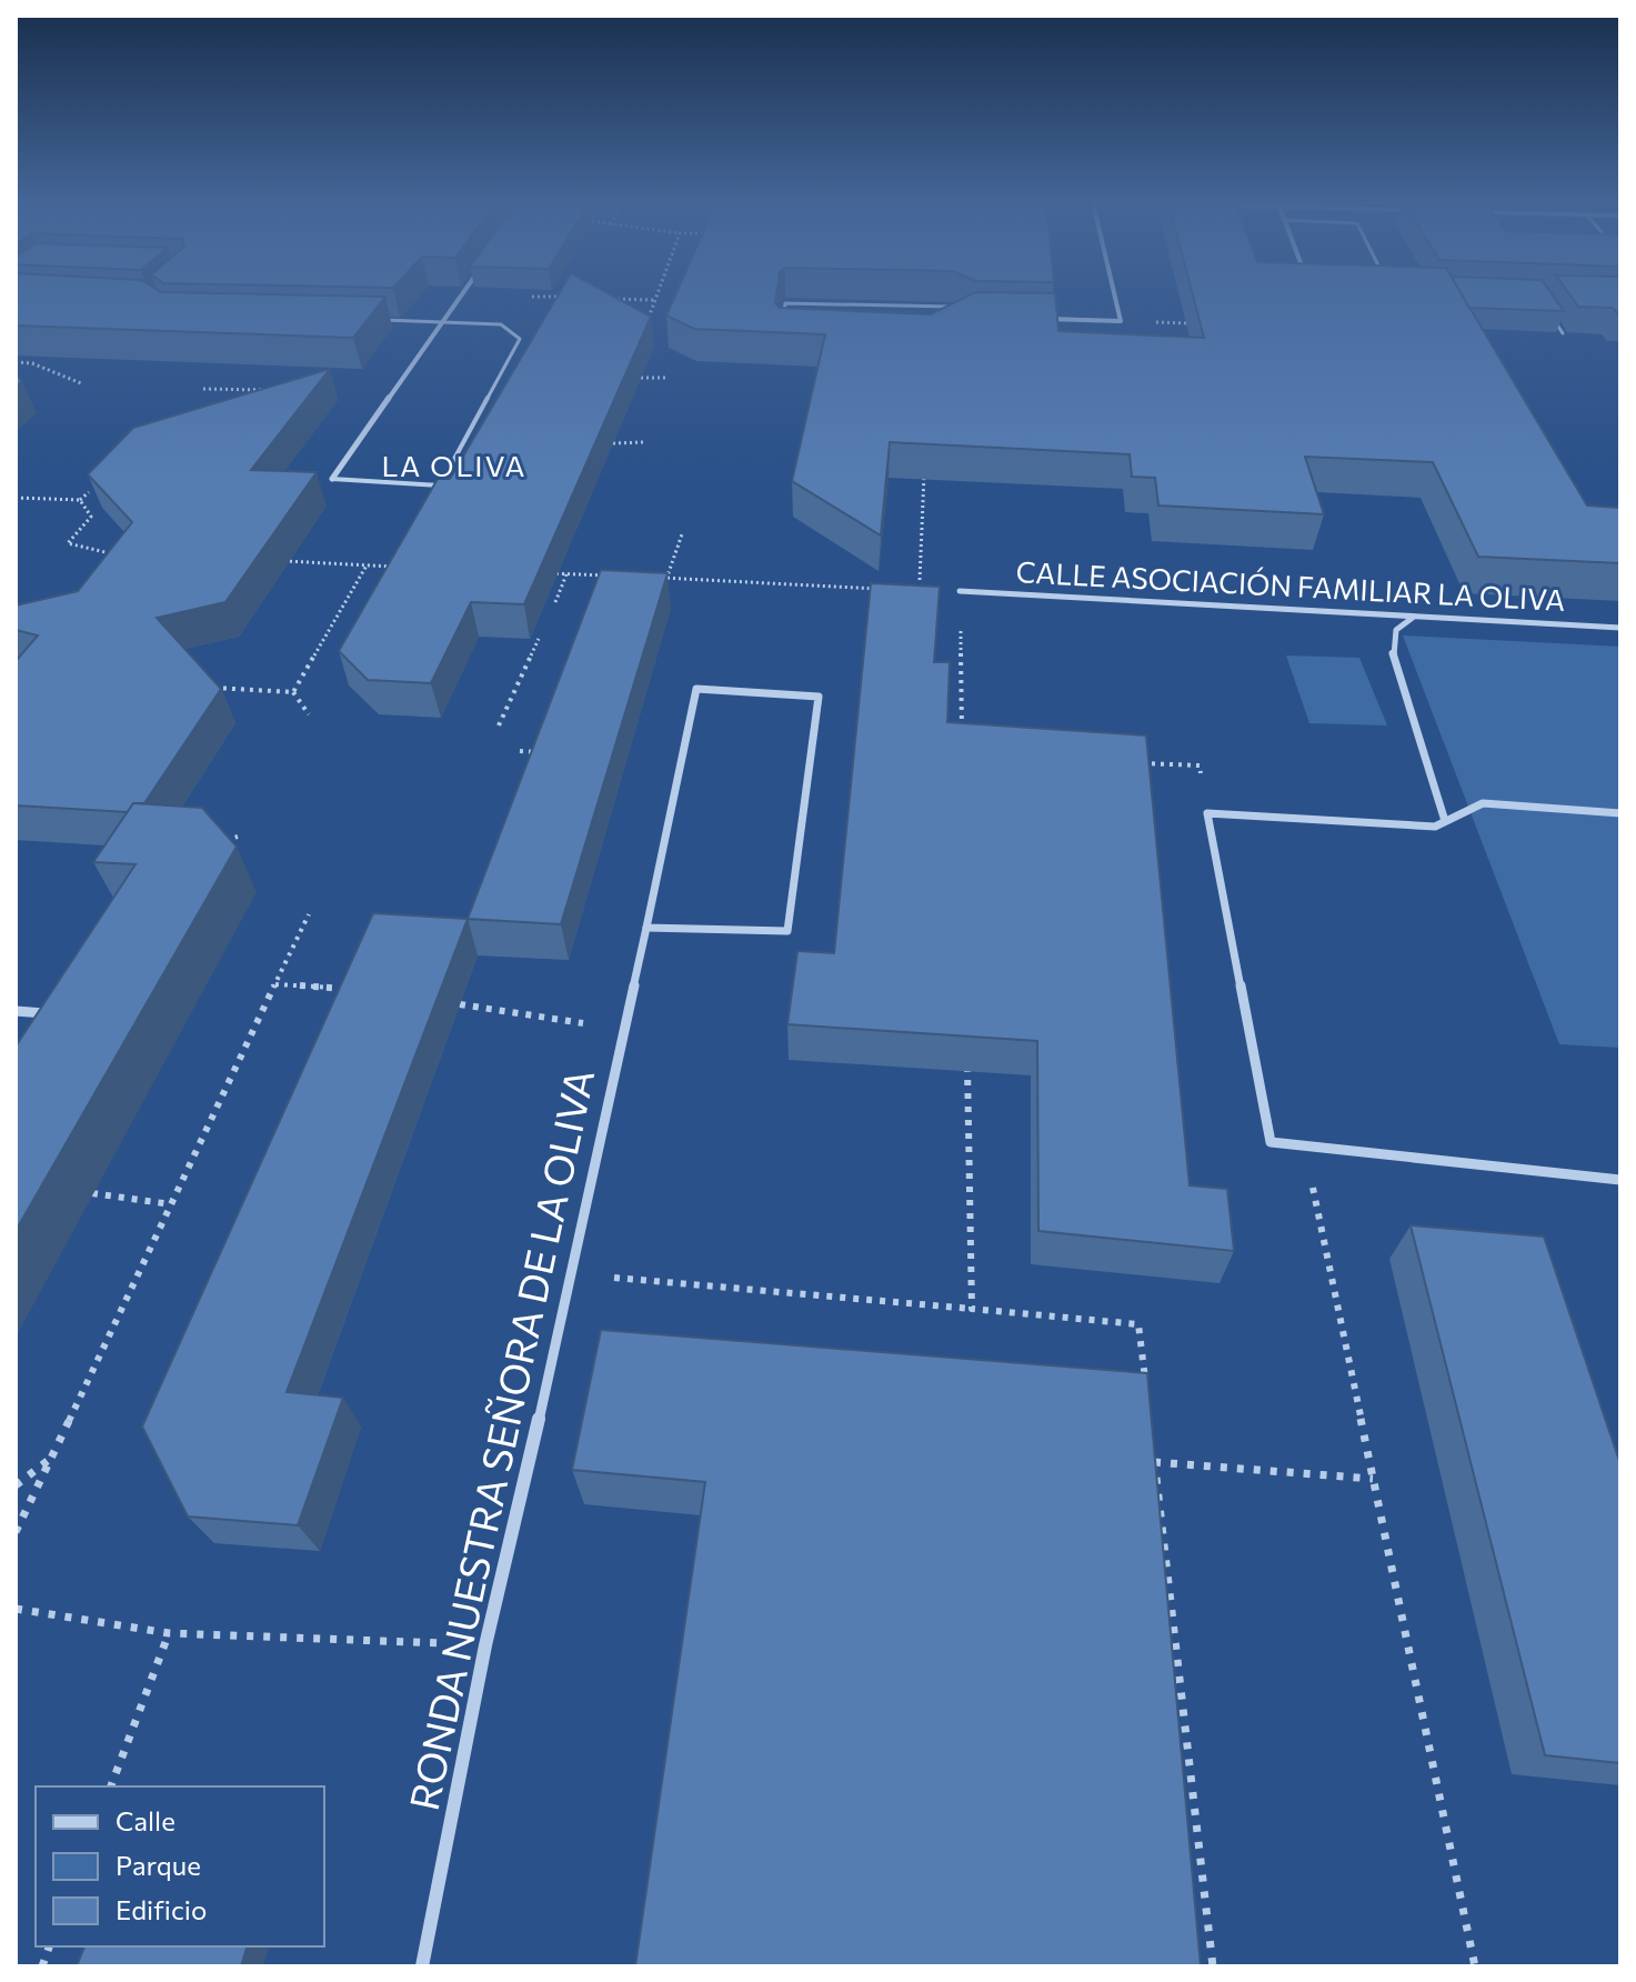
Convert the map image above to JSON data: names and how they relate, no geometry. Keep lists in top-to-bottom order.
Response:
{
  "streets": {
    "street": ["CALLE ASOCIACIÓN FAMILIAR LA OLIVA", "RONDA NUESTRA SEÑORA DE LA OLIVA"]
  },
  "districts": ["LA OLIVA"],
  "legend": ["Calle", "Parque", "Edificio"]
}
